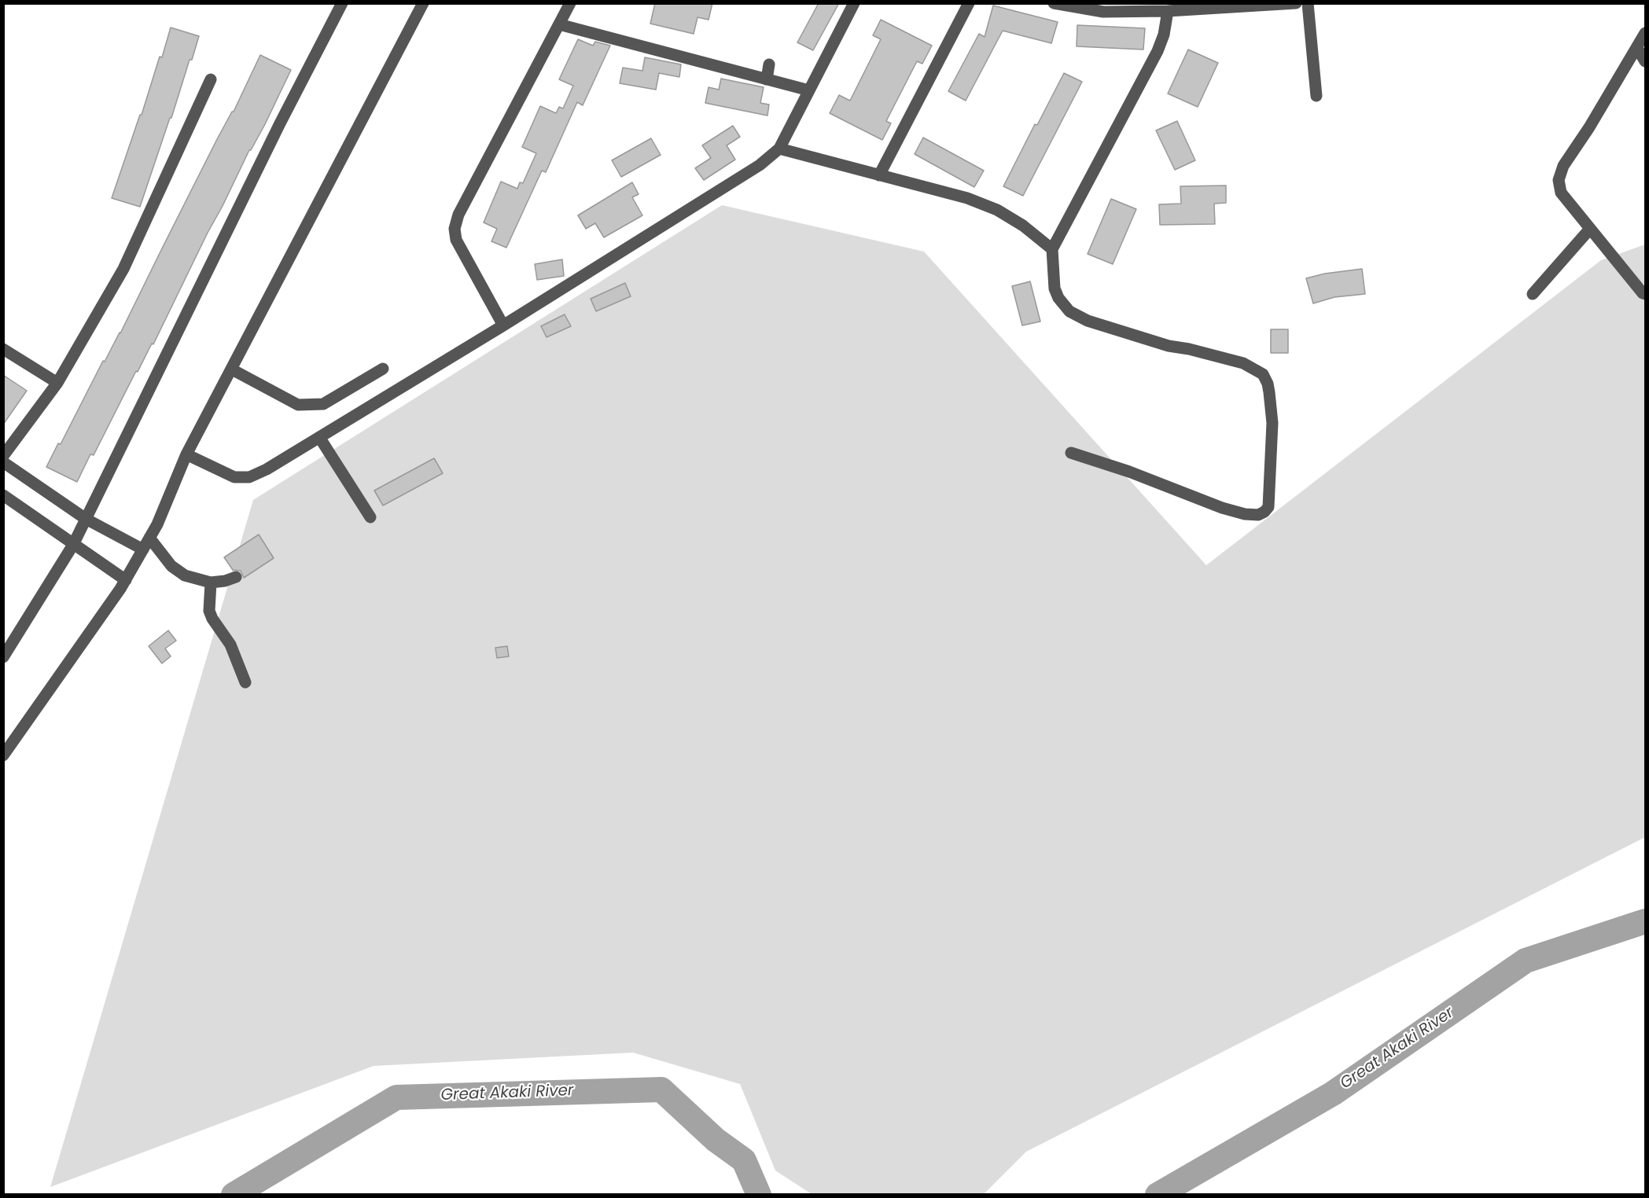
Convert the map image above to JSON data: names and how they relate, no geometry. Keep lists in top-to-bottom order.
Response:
{
  "water": ["Great Akaki River"]
}
